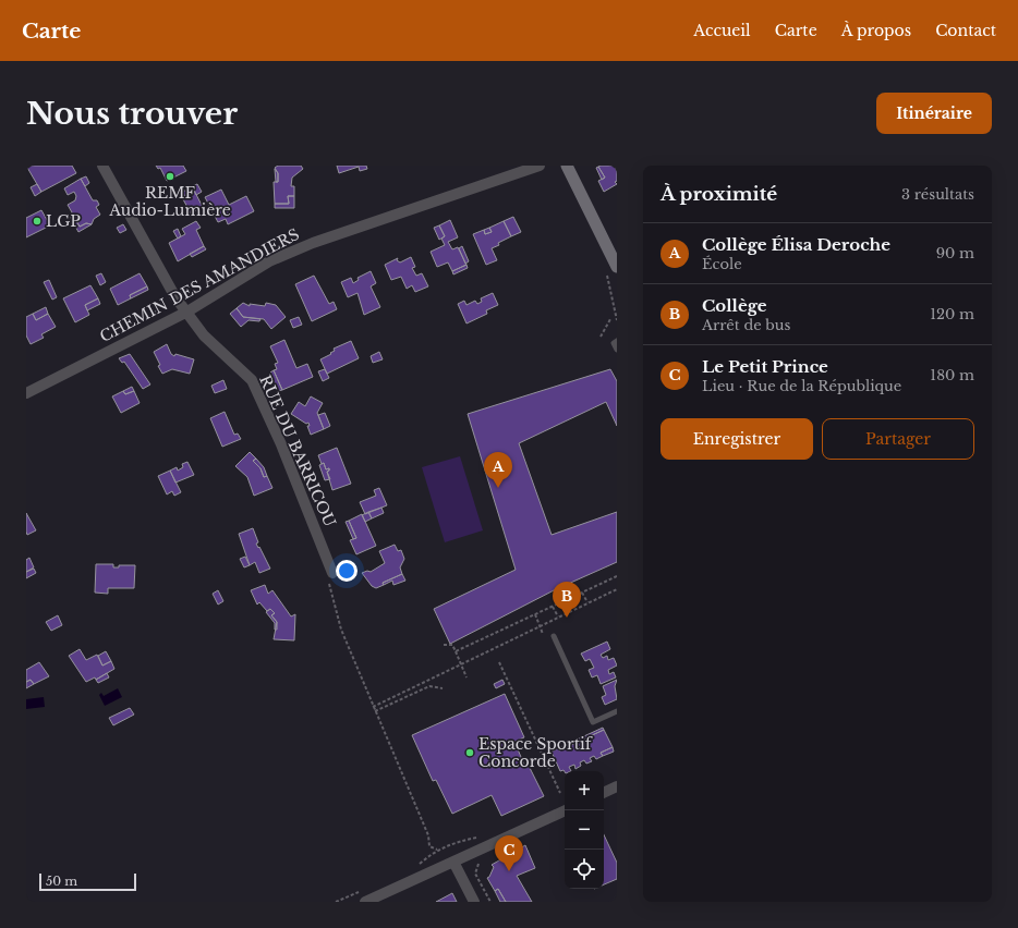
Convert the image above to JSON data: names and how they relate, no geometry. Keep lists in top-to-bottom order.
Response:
{
  "streets": {
    "street": ["CHEMIN DES AMANDIERS", "RUE DU BARRICOU"]
  },
  "crossings": [
    ["CHEMIN DES AMANDIERS", "RUE DU BARRICOU"]
  ],
  "places": ["REMF Audio-Lumière", "LGP", "Espace Sportif Concorde"],
  "scale_bar": "50 m",
  "page": {
    "header": "Carte",
    "nav": [
      "Accueil",
      "Carte",
      "À propos",
      "Contact"
    ],
    "buttons": [
      "Itinéraire",
      ["Enregistrer", "Partager"]
    ],
    "title": "Nous trouver",
    "heading": ["À proximité", "3 résultats"],
    "list": [
      {
        "mark": "A",
        "name": "Collège Élisa Deroche",
        "note": "École",
        "value": "90 m"
      },
      {
        "mark": "B",
        "name": "Collège",
        "note": "Arrêt de bus",
        "value": "120 m"
      },
      {
        "mark": "C",
        "name": "Le Petit Prince",
        "note": "Lieu · Rue de la République",
        "value": "180 m"
      }
    ],
    "pins": ["A", "B", "C"],
    "map_buttons": ["+", "−"],
    "scale": "50 m"
  }
}
